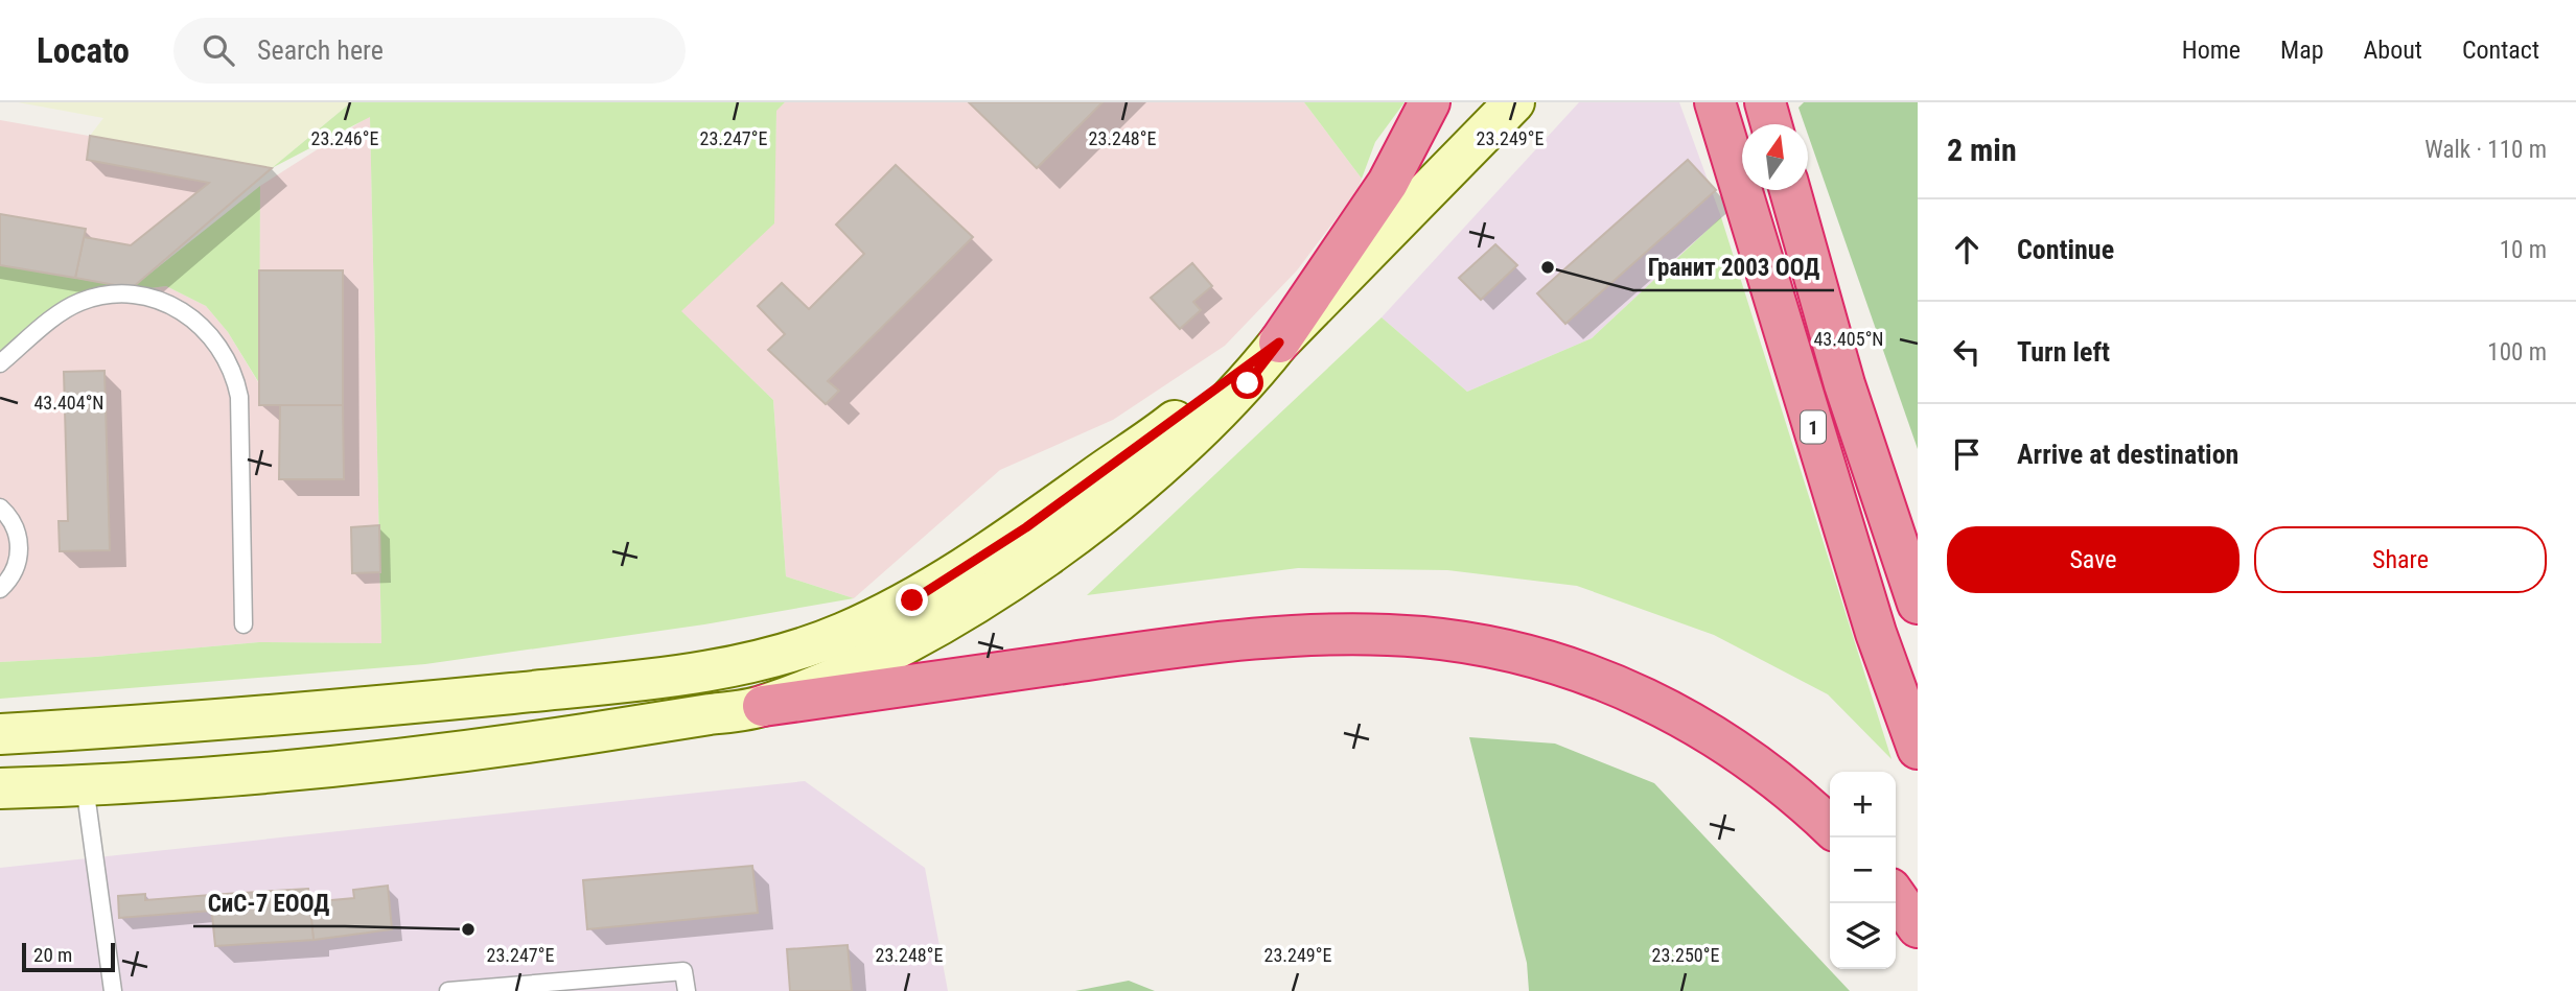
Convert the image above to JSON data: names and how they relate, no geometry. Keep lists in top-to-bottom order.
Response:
{
  "streets": {
    "highway": ["1"]
  },
  "places": ["Гранит 2003 ООД", "СиС-7 ЕООД"],
  "scale_bar": "20 m",
  "north": "top",
  "page": {
    "header": "Locato",
    "search": "Search here",
    "nav": [
      "Home",
      "Map",
      "About",
      "Contact"
    ],
    "heading": ["2 min", "Walk · 110 m"],
    "list": [
      ["Continue", "10 m"],
      ["Turn left", "100 m"],
      "Arrive at destination"
    ],
    "buttons": ["Save", "Share"],
    "map_buttons": ["+", "−"],
    "scale": "20 m"
  },
  "coordinates": [
    "23.246°E",
    "23.247°E",
    "23.248°E",
    "23.249°E",
    "43.405°N",
    "43.404°N",
    "23.250°E"
  ]
}
